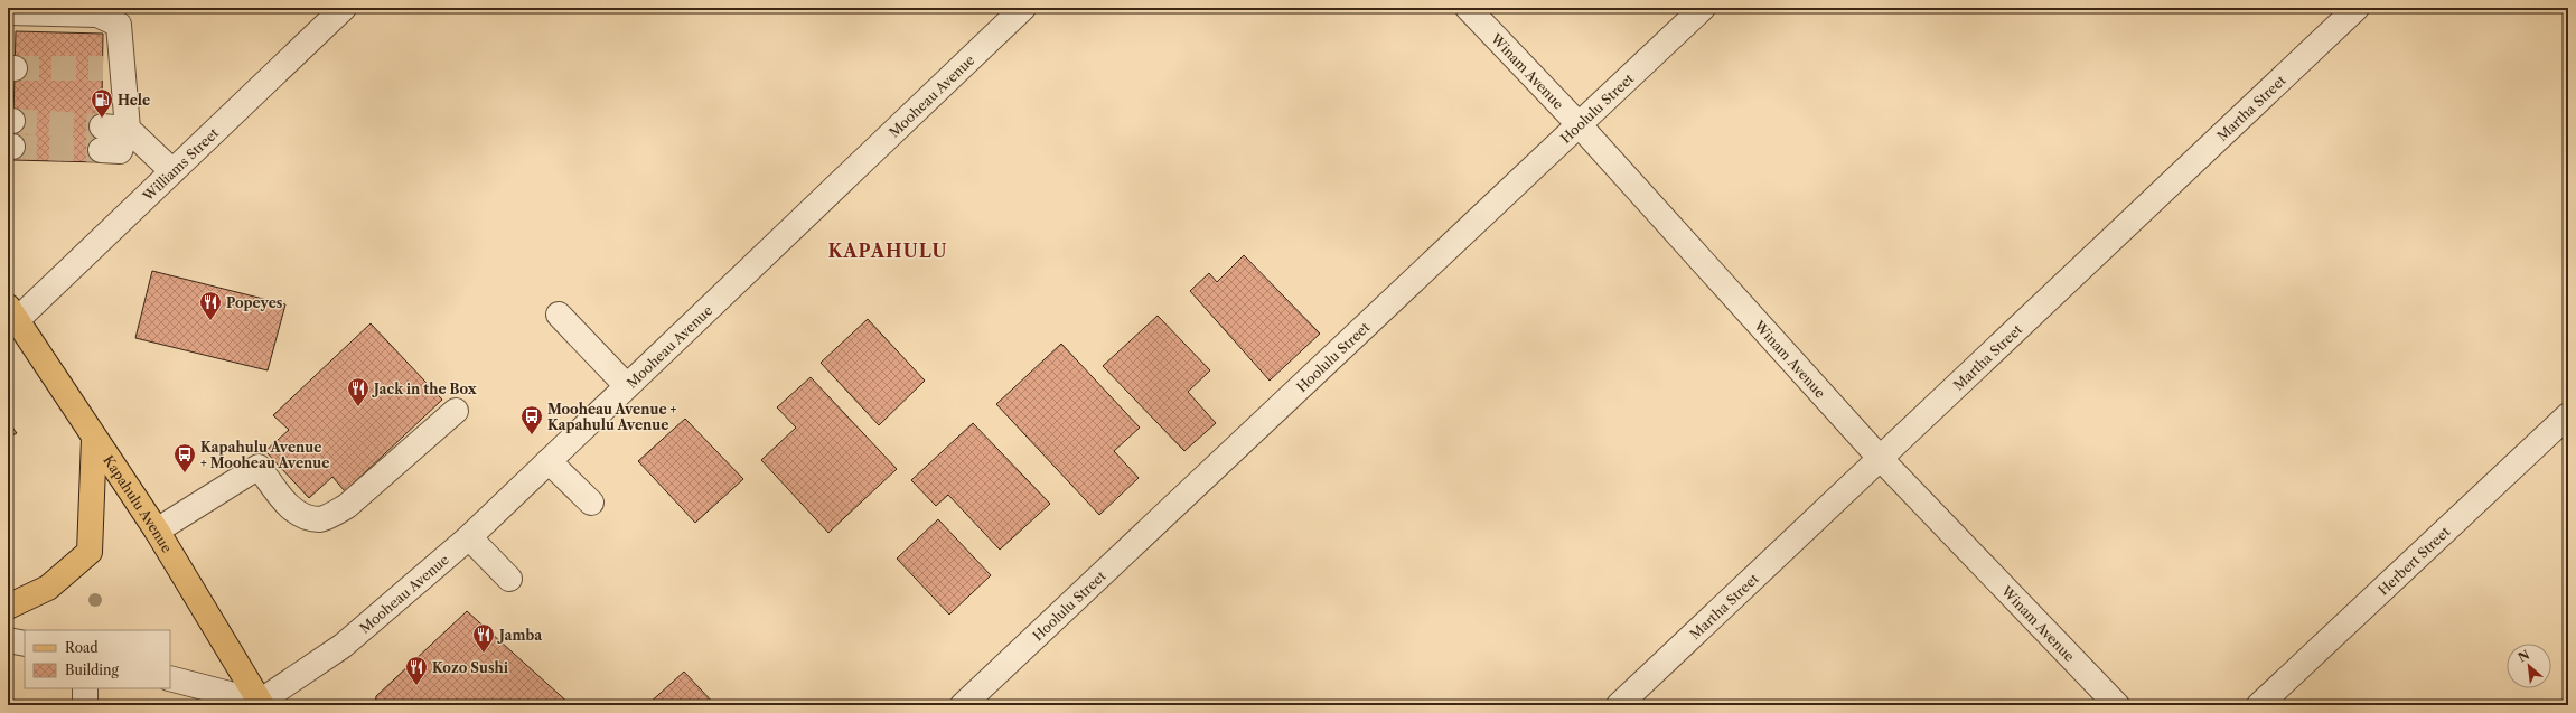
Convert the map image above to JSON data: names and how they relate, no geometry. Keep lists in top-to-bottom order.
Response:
{
  "streets": {
    "main road": ["Kapahulu Avenue"],
    "street": [
      "Winam Avenue",
      "Mooheau Avenue",
      "Hoolulu Street",
      "Martha Street",
      "Williams Street",
      "Herbert Street"
    ]
  },
  "crossings": [
    ["Winam Avenue", "Hoolulu Street"],
    ["Winam Avenue", "Martha Street"],
    ["Mooheau Avenue", "Kapahulu Avenue"],
    ["Williams Street", "Kapahulu Avenue"]
  ],
  "districts": ["KAPAHULU"],
  "places": {
    "fuel station": ["Hele"],
    "restaurant": [
      "Popeyes",
      "Jack in the Box",
      "Jamba",
      "Kozo Sushi"
    ],
    "bus stop": ["Mooheau Avenue + Kapahulu Avenue", "Kapahulu Avenue + Mooheau Avenue"]
  },
  "legend": ["Road", "Building"],
  "north": "top left"
}
